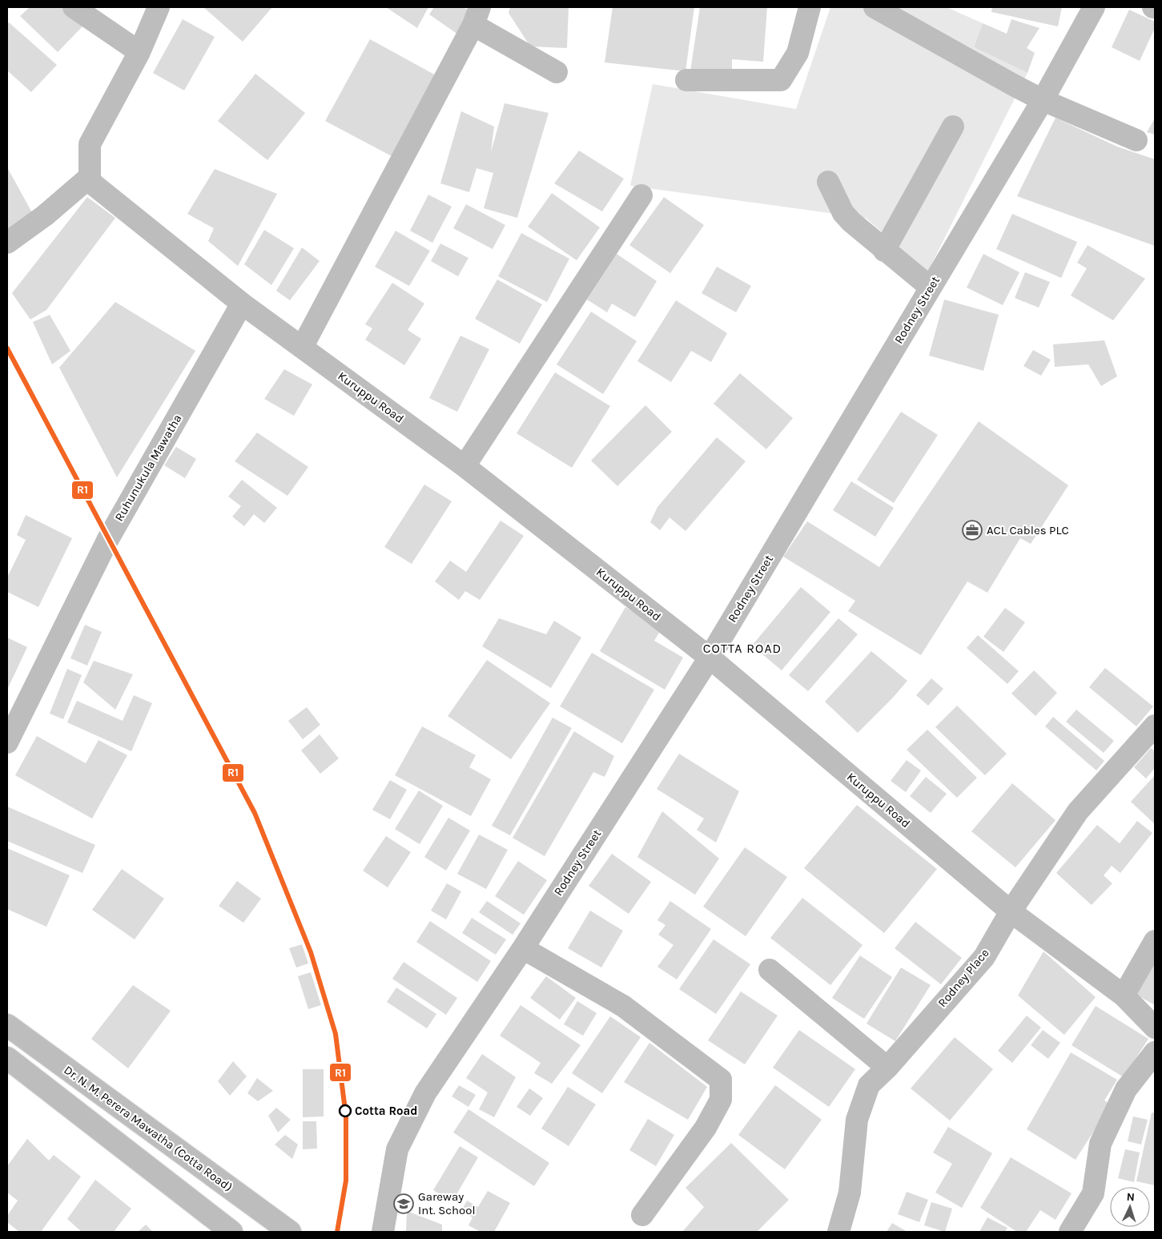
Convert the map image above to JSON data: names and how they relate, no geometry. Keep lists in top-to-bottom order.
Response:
{
  "streets": {
    "street": [
      "Rodney Street",
      "Kuruppu Road",
      "Ruhunukula Mawatha",
      "Rodney Place",
      "Dr. N. M. Perera Mawatha (Cotta Road)"
    ]
  },
  "crossings": [
    ["Rodney Street", "Kuruppu Road"],
    ["Kuruppu Road", "Ruhunukula Mawatha"],
    ["Kuruppu Road", "Rodney Place"]
  ],
  "districts": ["COTTA ROAD"],
  "places": {
    "office": ["ACL Cables PLC"],
    "other": ["Cotta Road"],
    "school or university": ["Gareway Int. School"]
  },
  "lines": ["transit line R1"],
  "north": "top"
}
